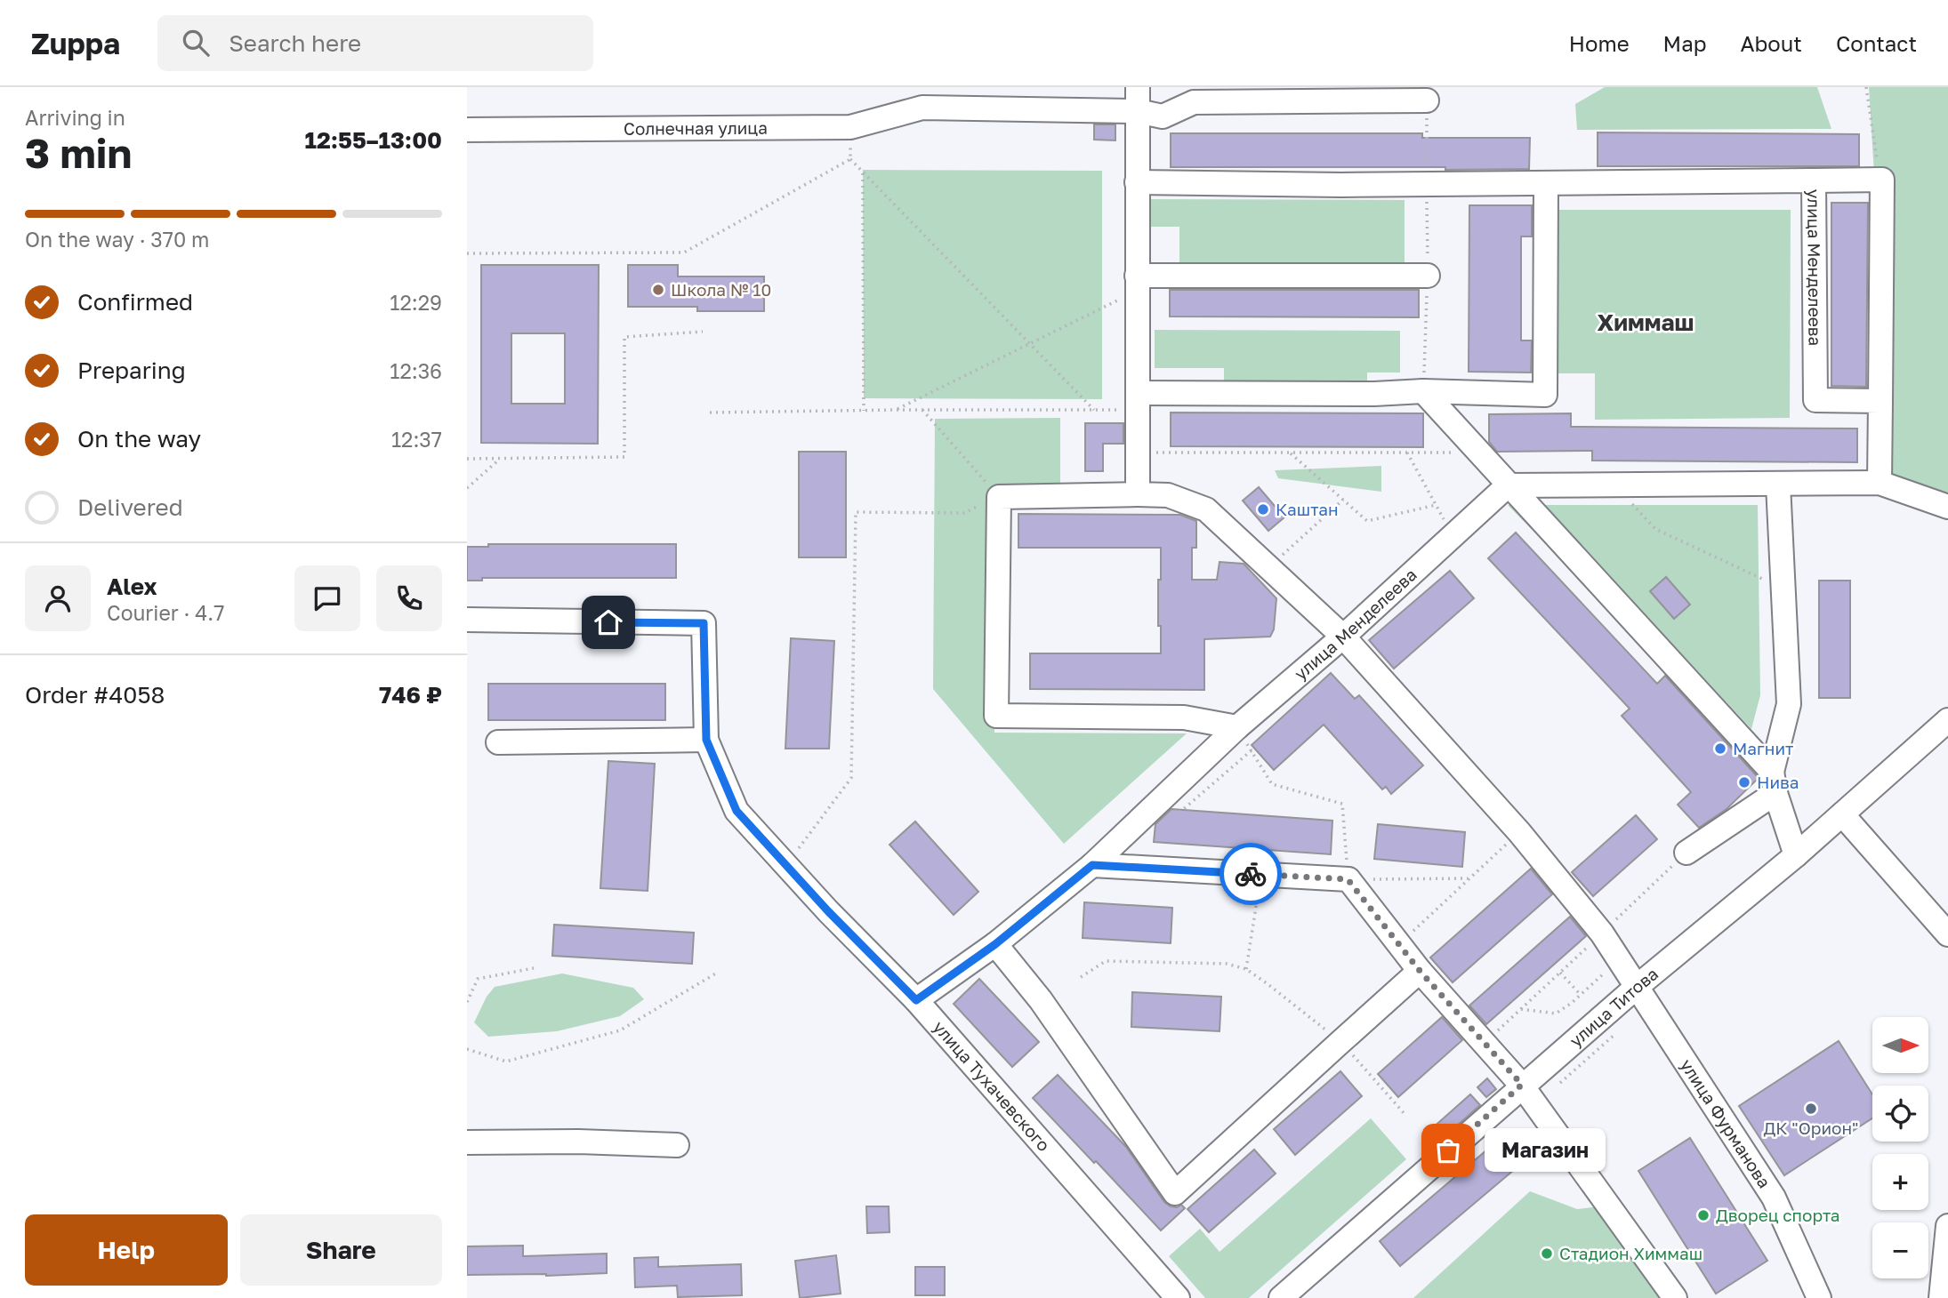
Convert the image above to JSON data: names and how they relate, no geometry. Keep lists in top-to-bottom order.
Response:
{
  "streets": {
    "street": [
      "Солнечная улица",
      "улица Менделеева",
      "улица Титова",
      "улица Тухачевского",
      "улица Фурманова"
    ]
  },
  "crossings": [
    ["улица Менделеева", "улица Тухачевского"],
    ["улица Менделеева", "улица Фурманова"],
    ["улица Титова", "улица Фурманова"]
  ],
  "districts": ["Химмаш"],
  "places": [
    "Школа № 10",
    "Каштан",
    "Магнит",
    "Нива",
    "ДК \"Орион\"",
    "Магазин",
    "Дворец спорта",
    "Стадион Химмаш"
  ],
  "north": "right",
  "page": {
    "header": "Zuppa",
    "search": "Search here",
    "nav": [
      "Home",
      "Map",
      "About",
      "Contact"
    ],
    "heading": ["3 min", "Arriving in", "12:55–13:00"],
    "panel": [
      "Alex",
      "Courier · 4.7",
      "Order #4058",
      "746 ₽"
    ],
    "bar": "On the way · 370 m",
    "list": [
      ["Confirmed", "12:29"],
      ["Preparing", "12:36"],
      ["On the way", "12:37"],
      "Delivered"
    ],
    "map_buttons": ["+", "−"],
    "bubble": "Магазин",
    "buttons": ["Help", "Share"]
  }
}
